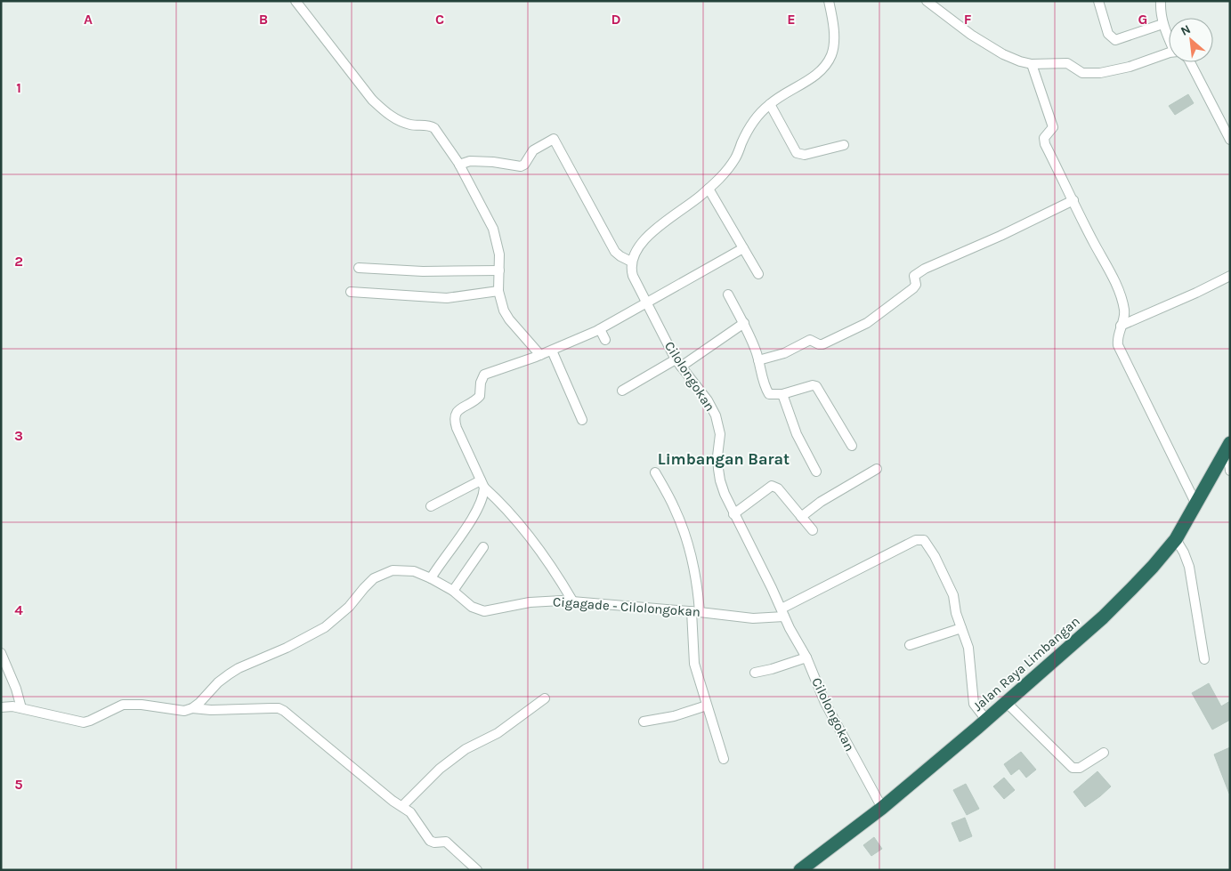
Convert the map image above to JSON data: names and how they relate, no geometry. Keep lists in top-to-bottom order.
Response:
{
  "streets": {
    "highway": ["Jalan Raya Limbangan"],
    "street": ["Cilolongokan", "Cigagade - Cilolongokan"]
  },
  "crossings": [
    ["Cilolongokan", "Cigagade - Cilolongokan"],
    ["Cilolongokan", "Jalan Raya Limbangan"]
  ],
  "districts": ["Limbangan Barat"],
  "north": "top left",
  "grid": {
    "columns": [
      "A",
      "B",
      "C",
      "D",
      "E",
      "F",
      "G"
    ],
    "rows": [
      "1",
      "2",
      "3",
      "4",
      "5"
    ]
  }
}
